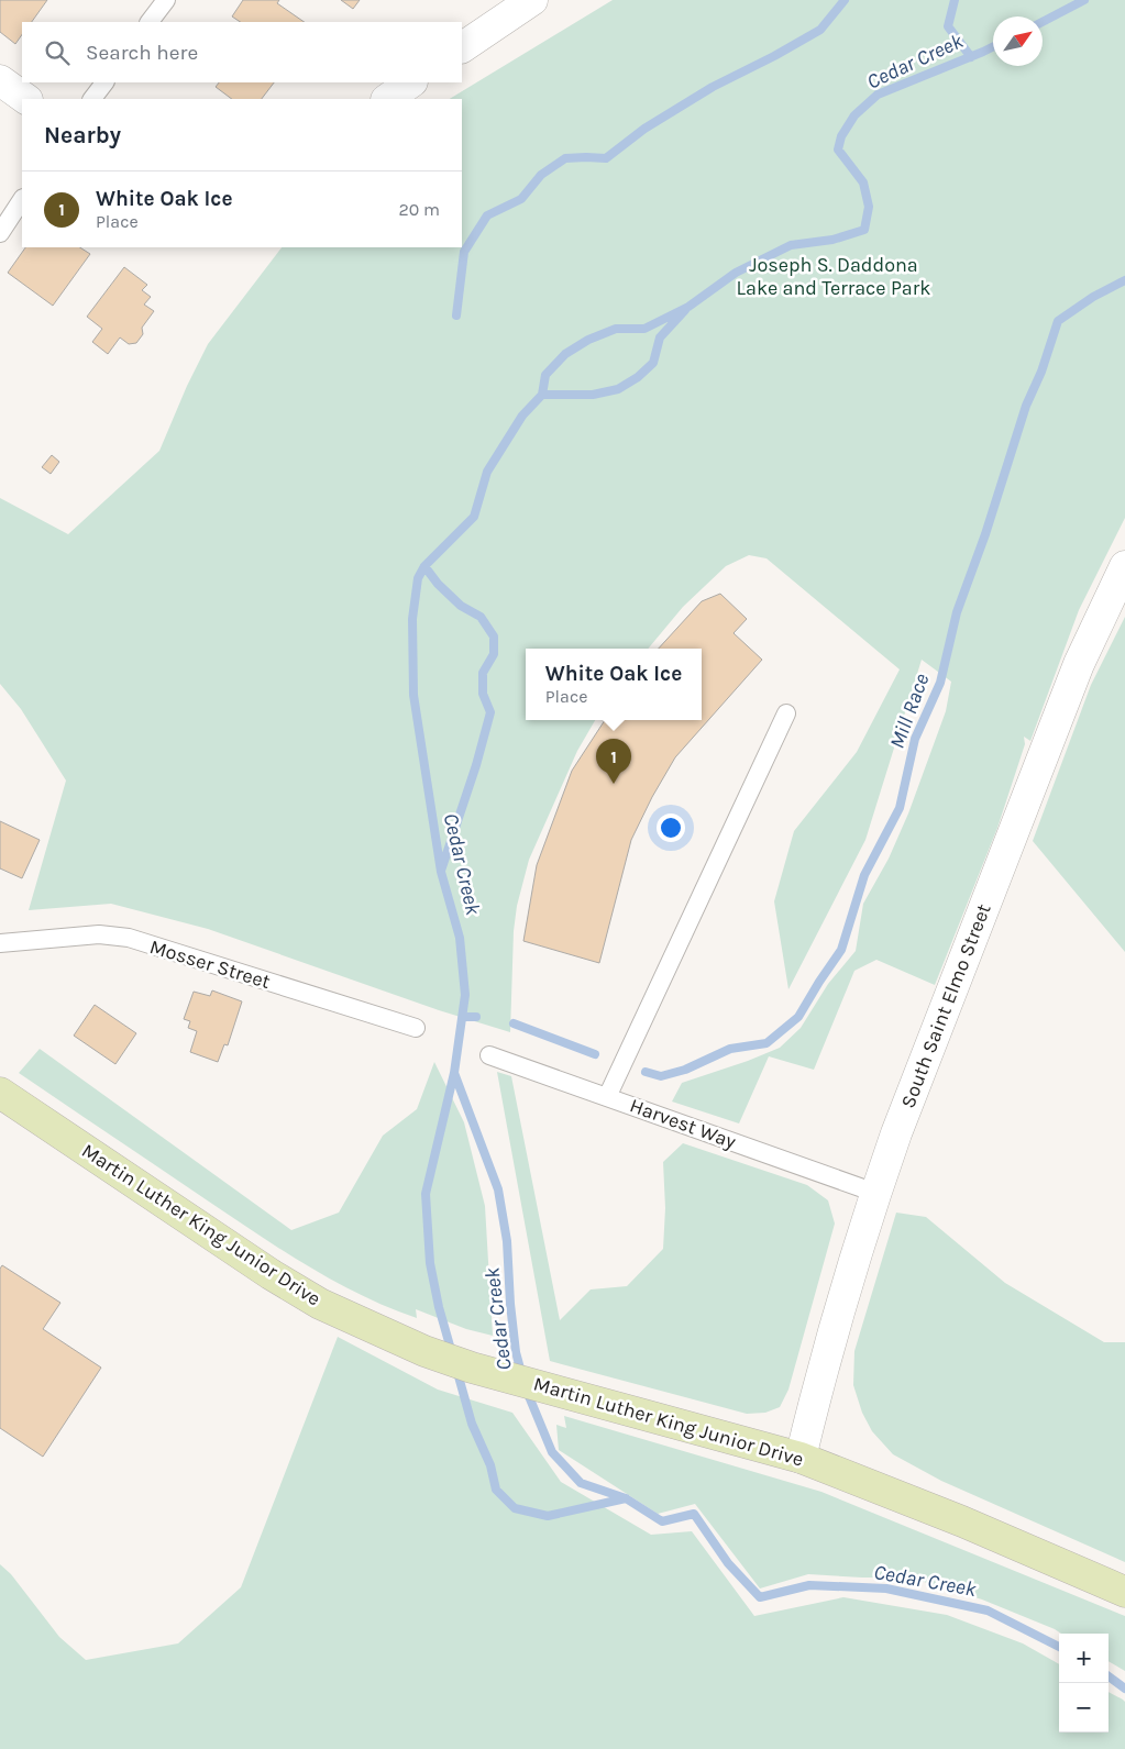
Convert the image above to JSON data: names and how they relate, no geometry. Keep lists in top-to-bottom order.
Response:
{
  "streets": {
    "main road": ["Martin Luther King Junior Drive"],
    "street": ["South Saint Elmo Street"],
    "lane": ["Mosser Street", "Harvest Way"]
  },
  "crossings": [
    ["South Saint Elmo Street", "Harvest Way"],
    ["South Saint Elmo Street", "Martin Luther King Junior Drive"]
  ],
  "water": ["Cedar Creek", "Mill Race"],
  "parks": ["Joseph S. Daddona Lake and Terrace Park"],
  "north": "top right",
  "page": {
    "search": "Search here",
    "heading": "Nearby",
    "list": [
      {
        "mark": "1",
        "name": "White Oak Ice",
        "note": "Place",
        "value": "20 m"
      }
    ],
    "popup": ["White Oak Ice", "Place"],
    "pins": "1",
    "map_buttons": ["+", "−"]
  }
}
